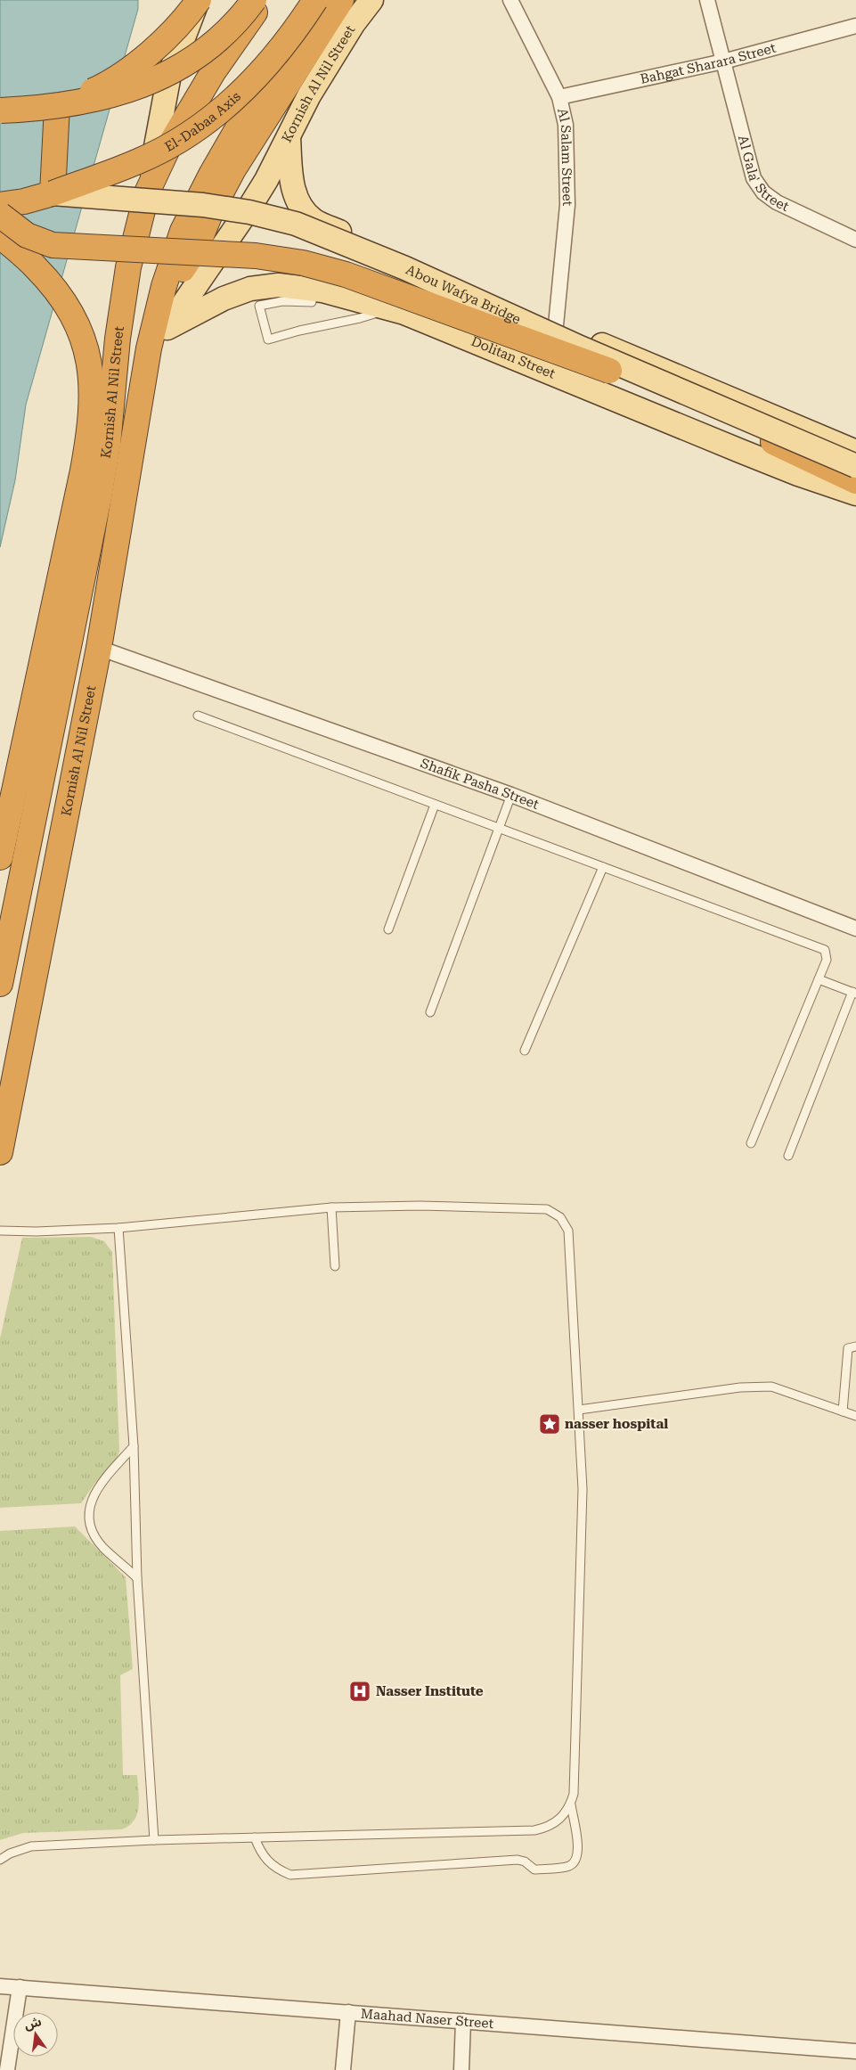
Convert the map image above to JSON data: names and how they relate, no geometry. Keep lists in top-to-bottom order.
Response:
{
  "streets": {
    "highway": ["Kornish Al Nil Street", "El-Dabaa Axis"],
    "main road": ["Abou Wafya Bridge", "Dolitan Street"],
    "street": [
      "Bahgat Sharara Street",
      "Al Salam Street",
      "Al Gala' Street",
      "Shafik Pasha Street",
      "Maahad Naser Street"
    ]
  },
  "crossings": [
    ["Bahgat Sharara Street", "Al Salam Street"],
    ["Bahgat Sharara Street", "Al Gala' Street"],
    ["Kornish Al Nil Street", "El-Dabaa Axis"],
    ["Kornish Al Nil Street", "Dolitan Street"],
    ["Kornish Al Nil Street", "Shafik Pasha Street"],
    ["El-Dabaa Axis", "Abou Wafya Bridge"]
  ],
  "places": {
    "place": ["nasser hospital"],
    "hospital": ["Nasser Institute"]
  },
  "north": "top"
}
